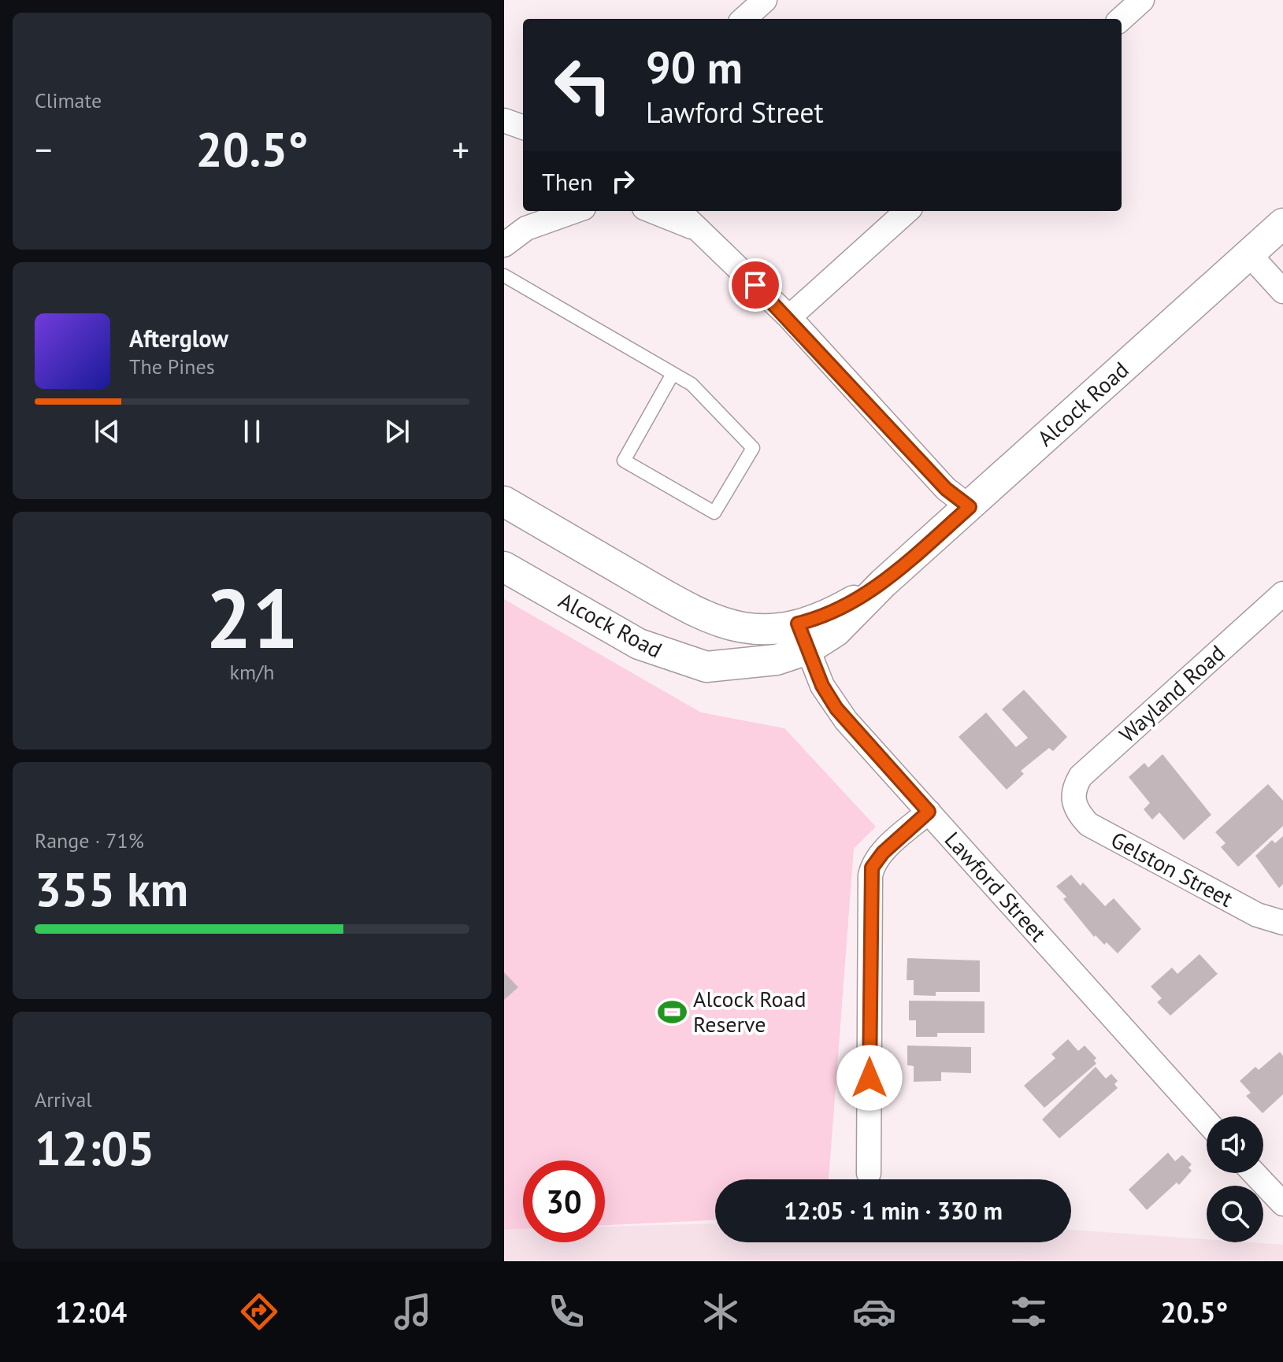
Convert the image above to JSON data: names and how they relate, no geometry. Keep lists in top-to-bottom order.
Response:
{
  "streets": {
    "street": [
      "Alcock Road",
      "Wayland Road",
      "Gelston Street",
      "Lawford Street"
    ]
  },
  "crossings": [
    ["Alcock Road", "Lawford Street"],
    ["Wayland Road", "Gelston Street"]
  ],
  "places": {
    "sports": ["Alcock Road Reserve"]
  },
  "page": {
    "tile": [
      "Climate",
      ["21", "km/h"],
      ["Range · 71%", "355 km"],
      ["Arrival", "12:05"]
    ],
    "turn": ["90 m", "Lawford Street"],
    "heat": ["−", "20.5°", "+"],
    "then": "Then",
    "song": ["Afterglow", "The Pines"],
    "limit": "30",
    "trip": "12:05 · 1 min · 330 m",
    "tabs": ["12:04", "20.5°"]
  }
}
